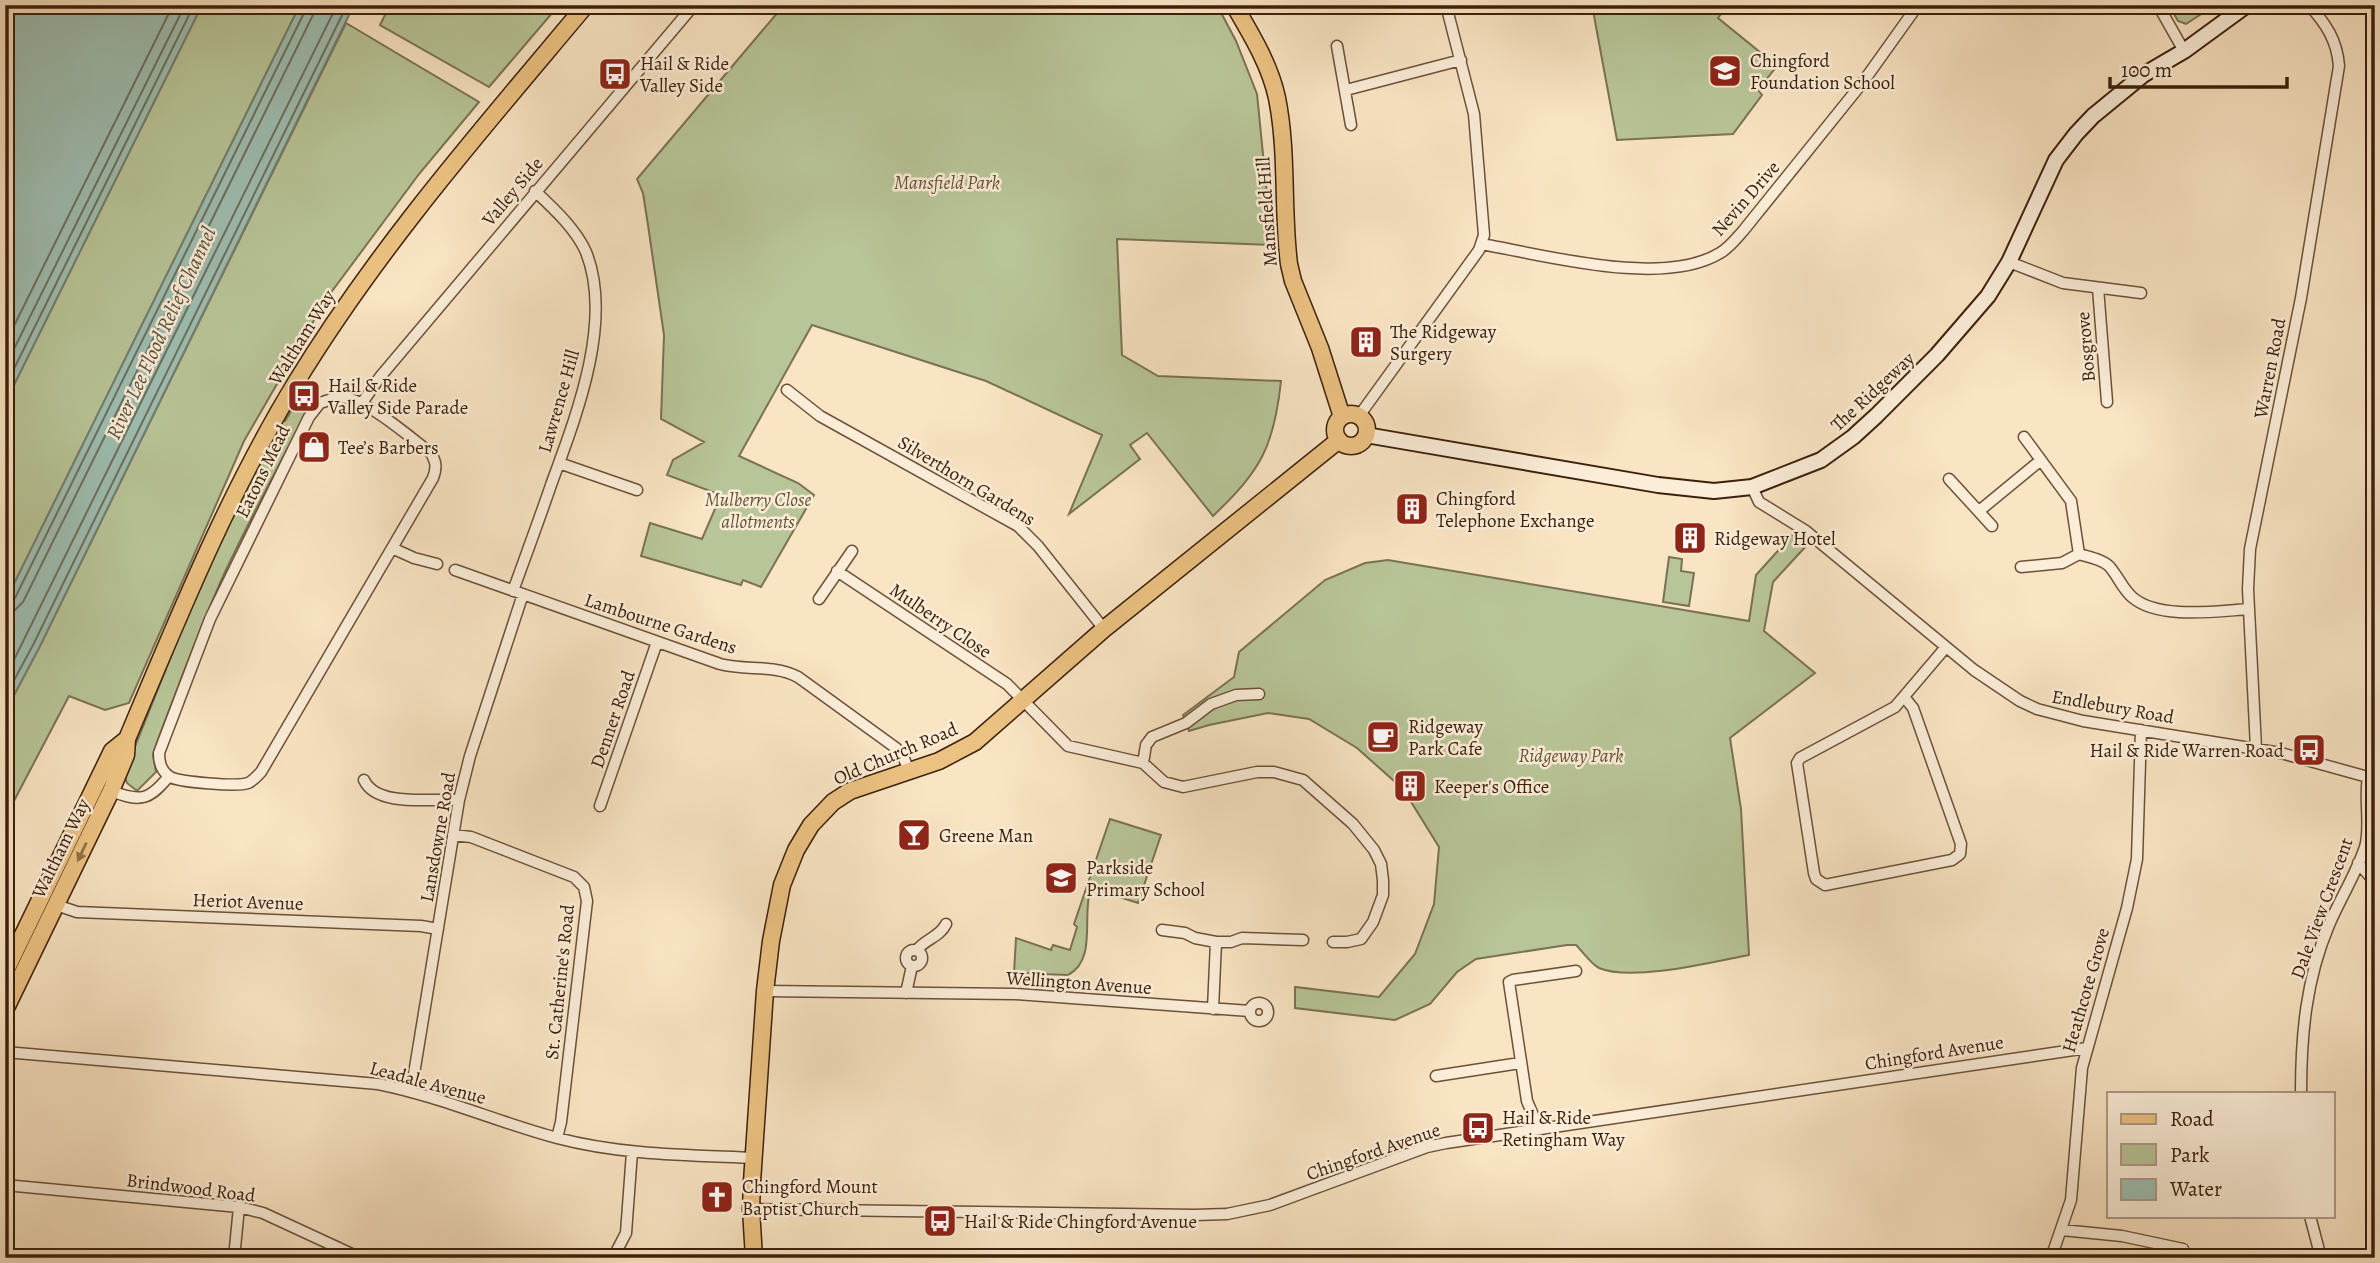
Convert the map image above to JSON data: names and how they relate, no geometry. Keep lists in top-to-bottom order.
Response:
{
  "streets": {
    "main road": [
      "Mansfield Hill",
      "Waltham Way",
      "The Ridgeway",
      "Old Church Road"
    ],
    "street": [
      "Valley Side",
      "Nevin Drive",
      "Bosgrove",
      "Warren Road",
      "Lawrence Hill",
      "Eatons Mead",
      "Silverthorn Gardens",
      "Mulberry Close",
      "Lambourne Gardens",
      "Endlebury Road",
      "Denner Road",
      "Lansdowne Road",
      "Heriot Avenue",
      "Dale View Crescent",
      "St. Catherine's Road",
      "Wellington Avenue",
      "Heathcote Grove",
      "Chingford Avenue",
      "Leadale Avenue",
      "Brindwood Road"
    ]
  },
  "crossings": [
    ["Valley Side", "Lawrence Hill"],
    ["Valley Side", "Eatons Mead"],
    ["Mansfield Hill", "The Ridgeway"],
    ["Mansfield Hill", "Old Church Road"],
    ["Waltham Way", "Heriot Avenue"],
    ["Bosgrove", "The Ridgeway"],
    ["Warren Road", "Endlebury Road"],
    ["The Ridgeway", "Endlebury Road"],
    ["The Ridgeway", "Old Church Road"],
    ["Lawrence Hill", "Lambourne Gardens"],
    ["Lawrence Hill", "Lansdowne Road"],
    ["Silverthorn Gardens", "Old Church Road"],
    ["Mulberry Close", "Old Church Road"],
    ["Lambourne Gardens", "Denner Road"],
    ["Lambourne Gardens", "Old Church Road"],
    ["Lambourne Gardens", "Lansdowne Road"],
    ["Endlebury Road", "Dale View Crescent"],
    ["Endlebury Road", "Heathcote Grove"],
    ["Old Church Road", "Wellington Avenue"],
    ["Old Church Road", "Chingford Avenue"],
    ["Old Church Road", "Leadale Avenue"],
    ["Lansdowne Road", "Heriot Avenue"],
    ["Lansdowne Road", "St. Catherine's Road"],
    ["Lansdowne Road", "Leadale Avenue"],
    ["St. Catherine's Road", "Leadale Avenue"],
    ["Heathcote Grove", "Chingford Avenue"]
  ],
  "water": ["River Lee Flood Relief Channel"],
  "parks": ["Mansfield Park", "Mulberry Close allotments", "Ridgeway Park"],
  "places": {
    "school or university": ["Chingford Foundation School", "Parkside Primary School"],
    "bus stop": [
      "Hail & Ride Valley Side",
      "Hail & Ride Valley Side Parade",
      "Hail & Ride Warren Road",
      "Hail & Ride Retingham Way",
      "Hail & Ride Chingford Avenue"
    ],
    "building": [
      "The Ridgeway Surgery",
      "Chingford Telephone Exchange",
      "Ridgeway Hotel",
      "Keeper's Office"
    ],
    "shop": ["Tee’s Barbers"],
    "cafe": ["Ridgeway Park Cafe"],
    "bar": ["Greene Man"],
    "church": ["Chingford Mount Baptist Church"]
  },
  "legend": ["Road", "Park", "Water"],
  "scale_bar": "100 m"
}
